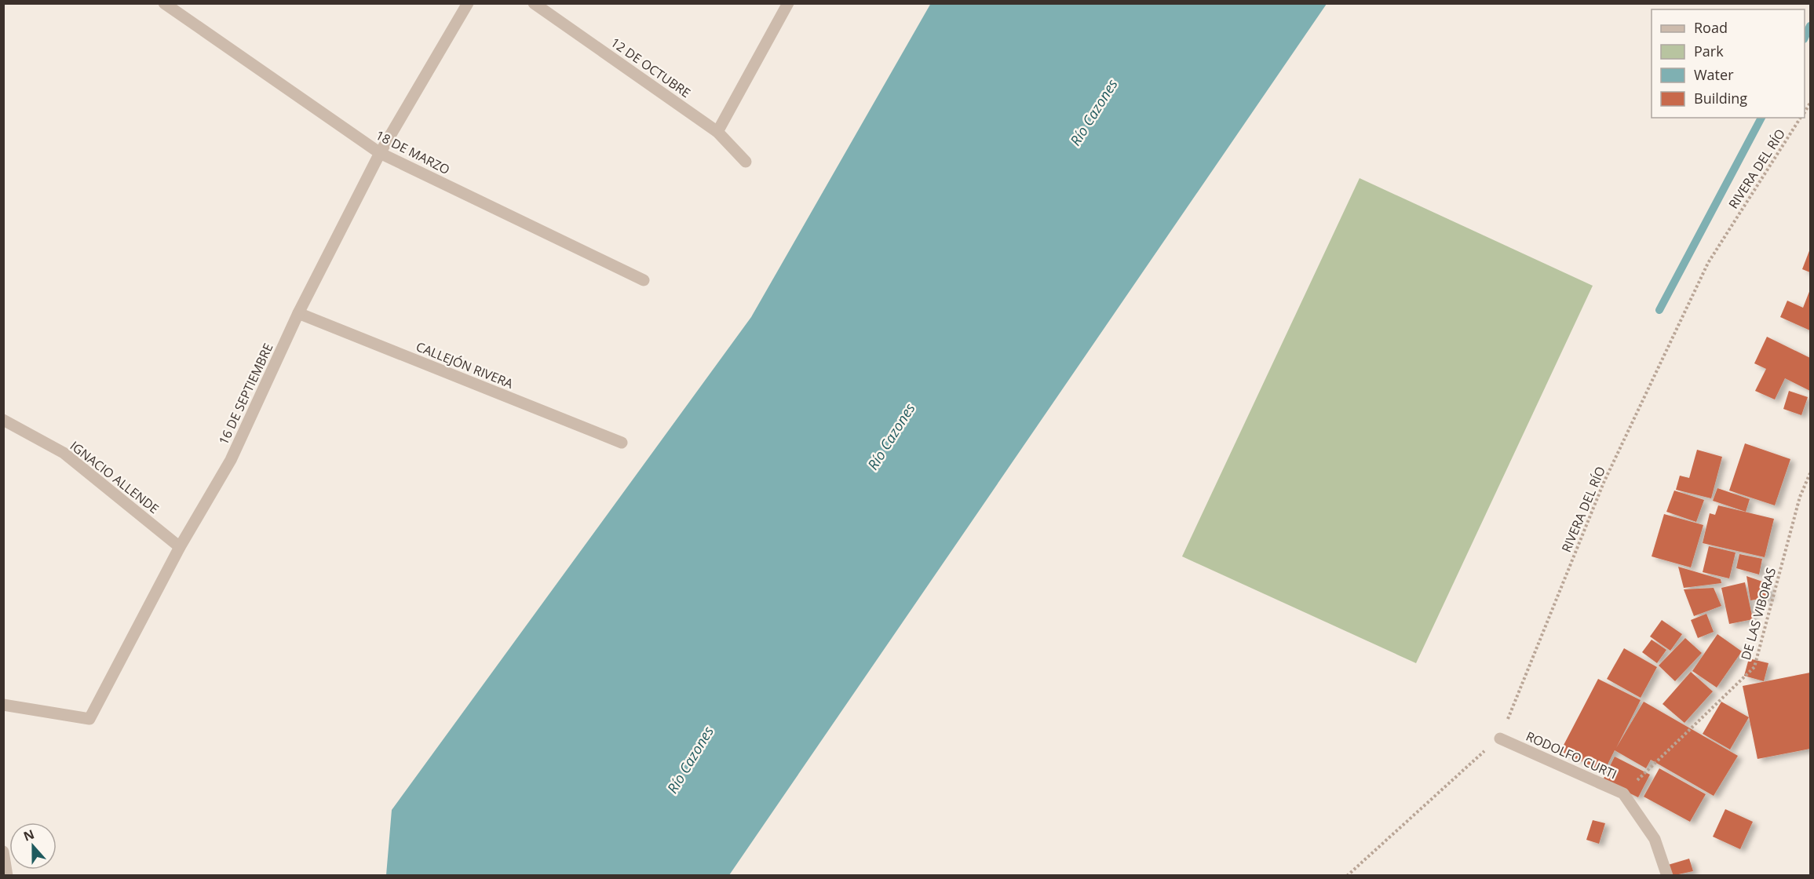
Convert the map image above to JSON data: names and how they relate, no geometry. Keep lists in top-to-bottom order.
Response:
{
  "streets": {
    "street": [
      "12 DE OCTUBRE",
      "18 DE MARZO",
      "CALLEJÓN RIVERA",
      "16 DE SEPTIEMBRE",
      "IGNACIO ALLENDE",
      "RODOLFO CURTI"
    ],
    "path": ["RIVERA DEL RÍO", "DE LAS VIBORAS"]
  },
  "crossings": [
    ["18 DE MARZO", "16 DE SEPTIEMBRE"],
    ["RIVERA DEL RÍO", "RODOLFO CURTI"],
    ["CALLEJÓN RIVERA", "16 DE SEPTIEMBRE"],
    ["16 DE SEPTIEMBRE", "IGNACIO ALLENDE"],
    ["DE LAS VIBORAS", "RODOLFO CURTI"]
  ],
  "water": ["Río Cazones"],
  "legend": [
    "Road",
    "Park",
    "Water",
    "Building"
  ],
  "north": "top"
}
